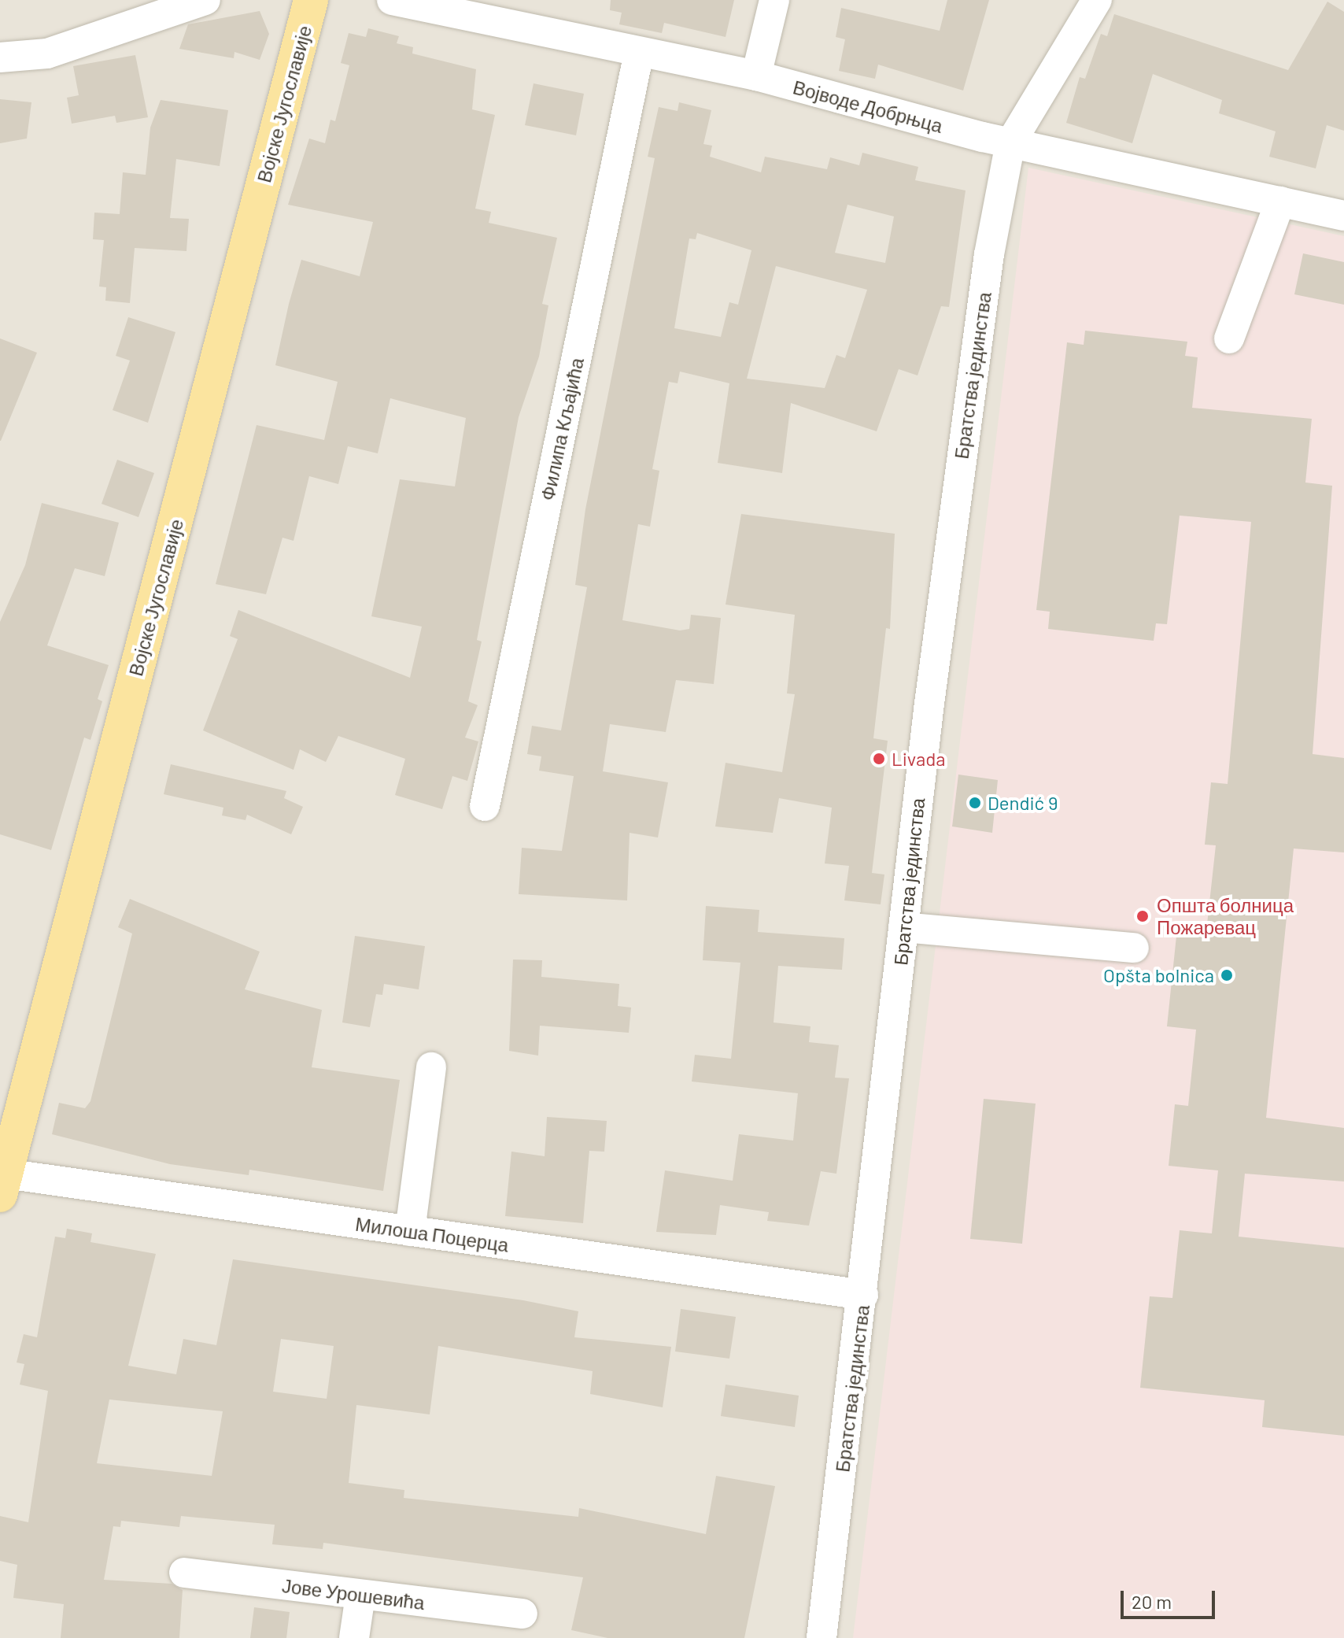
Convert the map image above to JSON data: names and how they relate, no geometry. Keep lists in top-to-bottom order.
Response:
{
  "streets": {
    "main road": ["Војске Југославије"],
    "street": [
      "Војводе Добрњца",
      "Братства јединства",
      "Филипа Кљајића",
      "Милоша Поцерца",
      "Јове Урошевића"
    ]
  },
  "crossings": [
    ["Војске Југославије", "Милоша Поцерца"],
    ["Војводе Добрњца", "Братства јединства"],
    ["Војводе Добрњца", "Филипа Кљајића"],
    ["Братства јединства", "Милоша Поцерца"]
  ],
  "places": [
    "Livada",
    "Dendić 9",
    "Општа болница Пожаревац",
    "Opšta bolnica"
  ],
  "scale_bar": "20 m"
}
